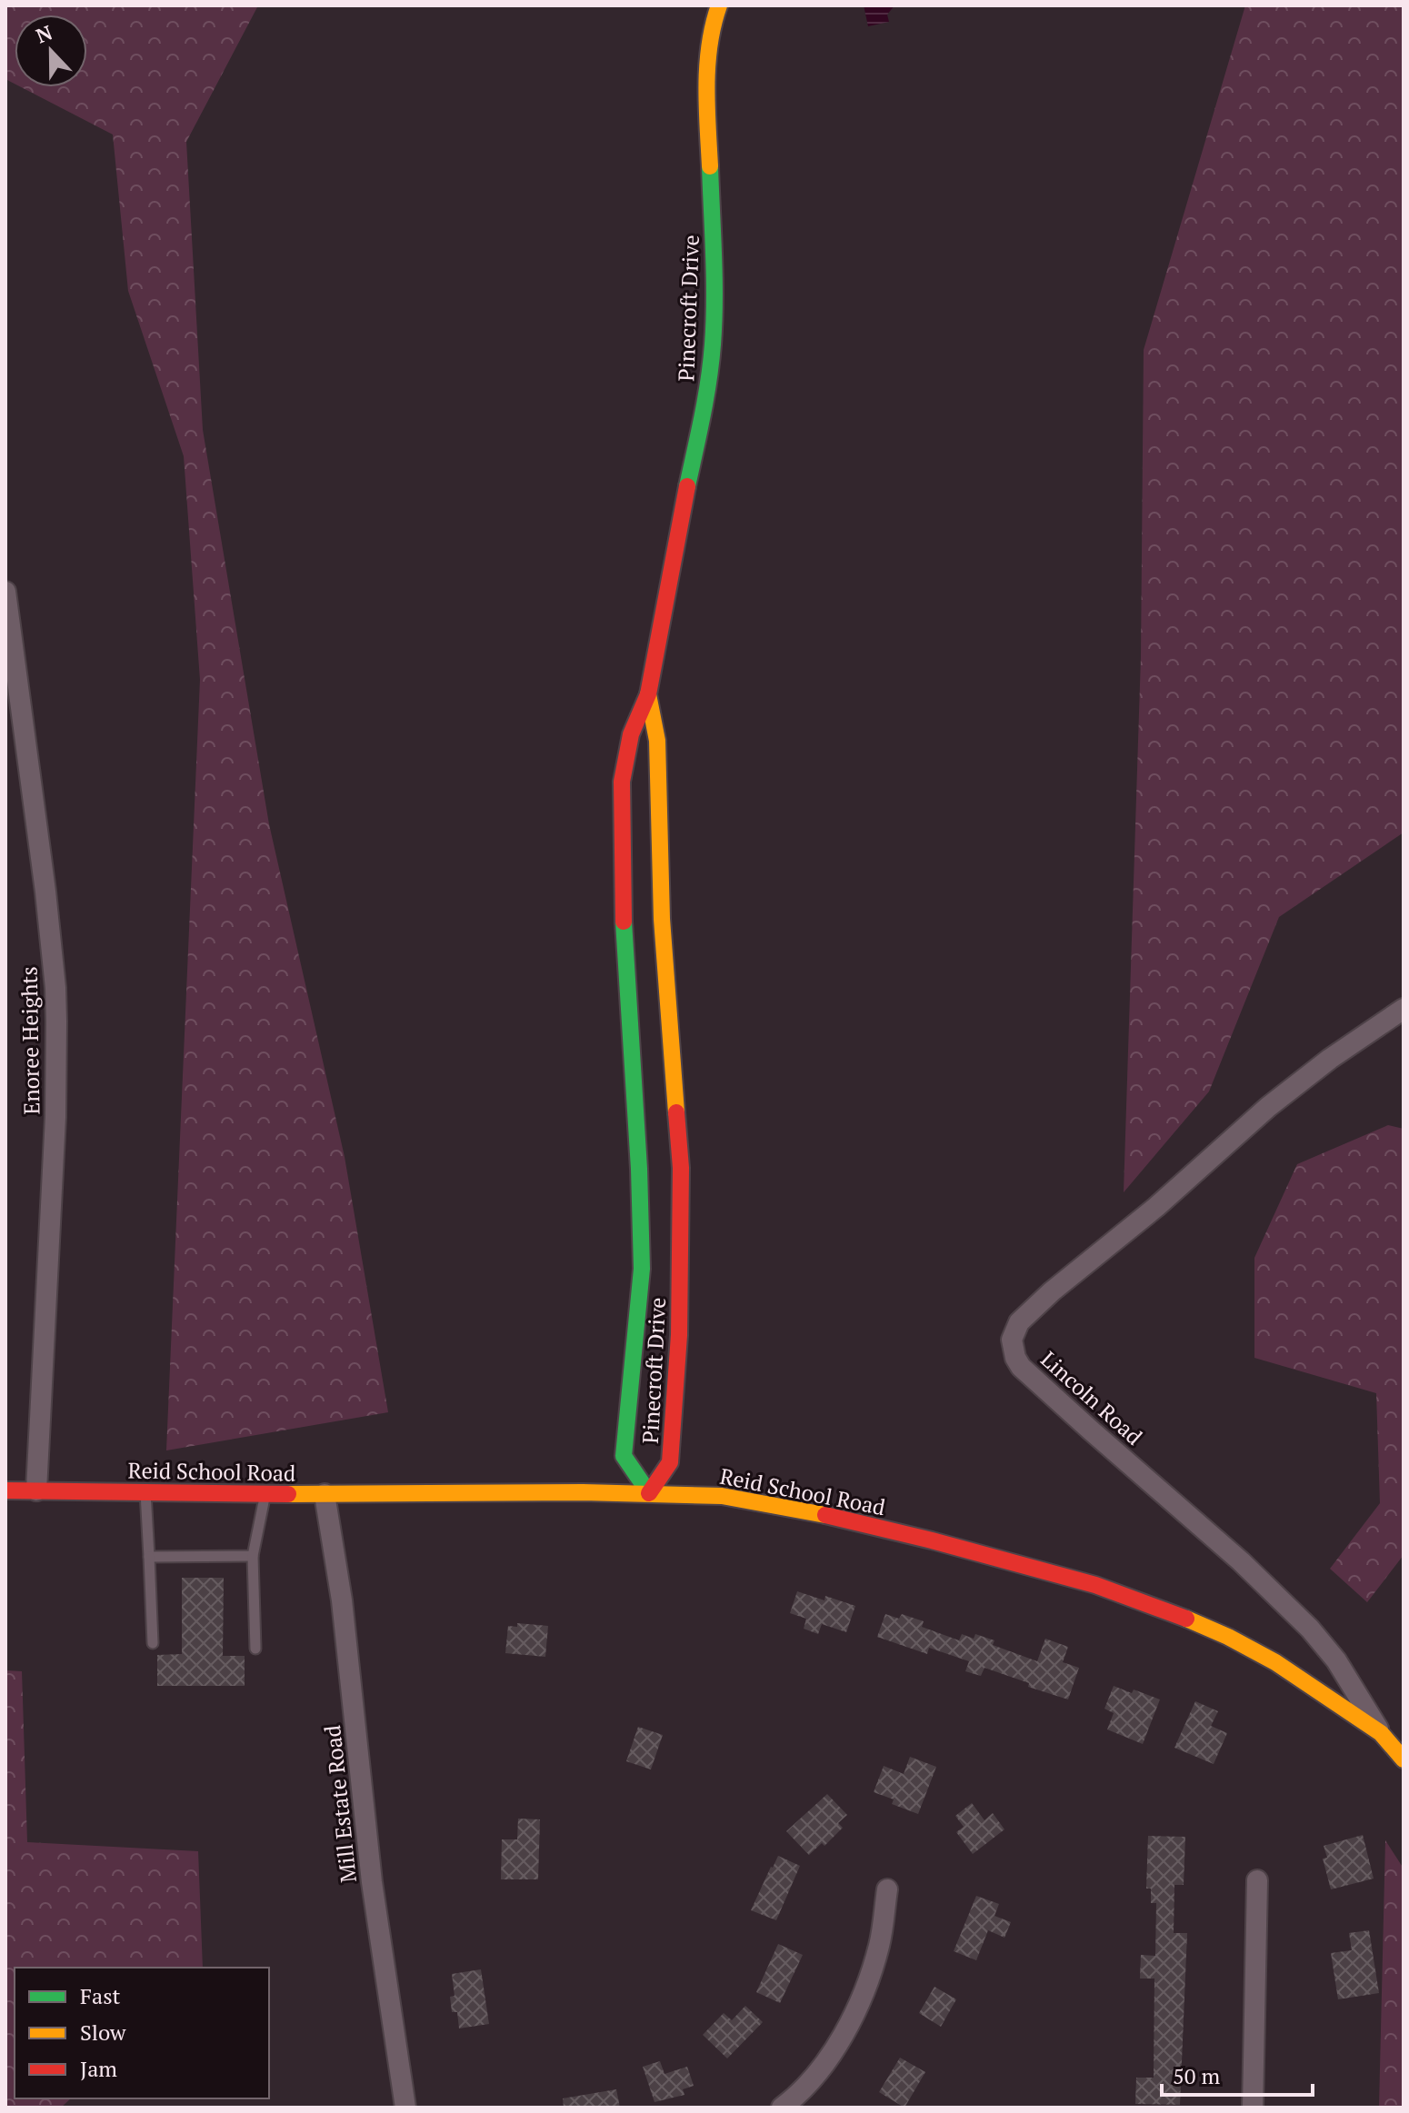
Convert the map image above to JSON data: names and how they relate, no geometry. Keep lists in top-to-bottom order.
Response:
{
  "streets": {
    "street": [
      "Pinecroft Drive",
      "Enoree Heights",
      "Lincoln Road",
      "Reid School Road",
      "Mill Estate Road"
    ]
  },
  "crossings": [
    ["Pinecroft Drive", "Reid School Road"],
    ["Enoree Heights", "Reid School Road"],
    ["Lincoln Road", "Reid School Road"],
    ["Reid School Road", "Mill Estate Road"]
  ],
  "legend": ["Fast", "Slow", "Jam"],
  "scale_bar": "50 m",
  "north": "top"
}
